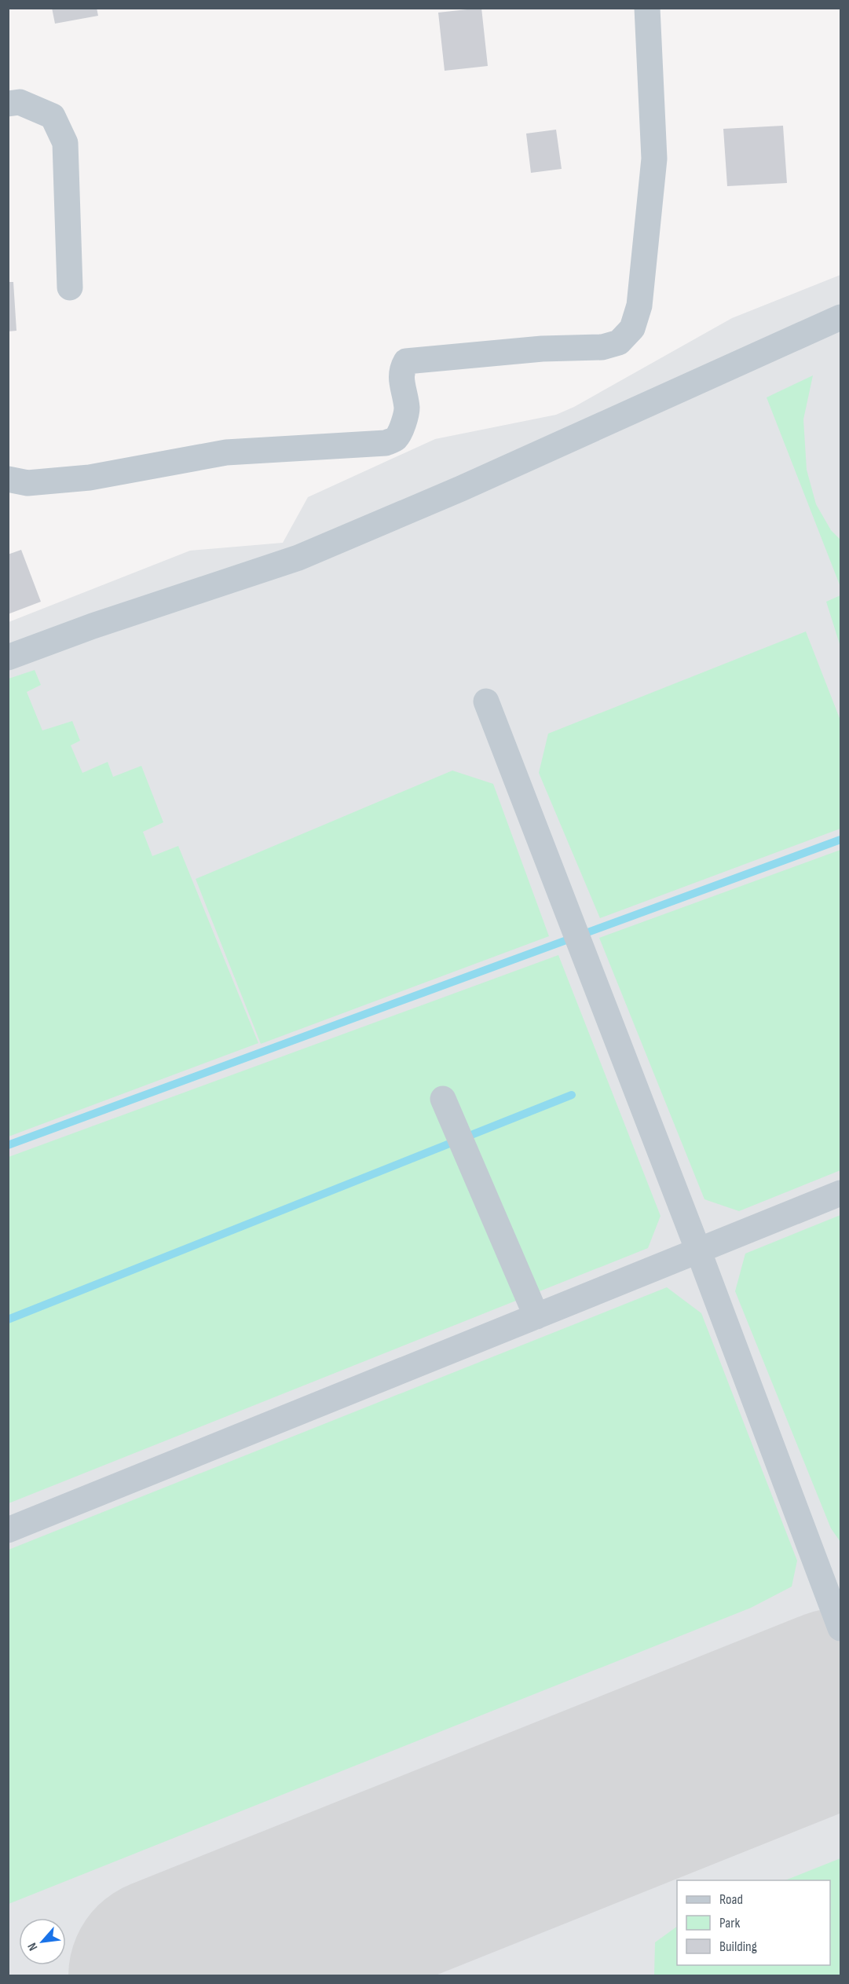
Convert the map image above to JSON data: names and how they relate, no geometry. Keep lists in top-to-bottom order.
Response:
{
  "legend": ["Road", "Park", "Building"],
  "north": "bottom left"
}
